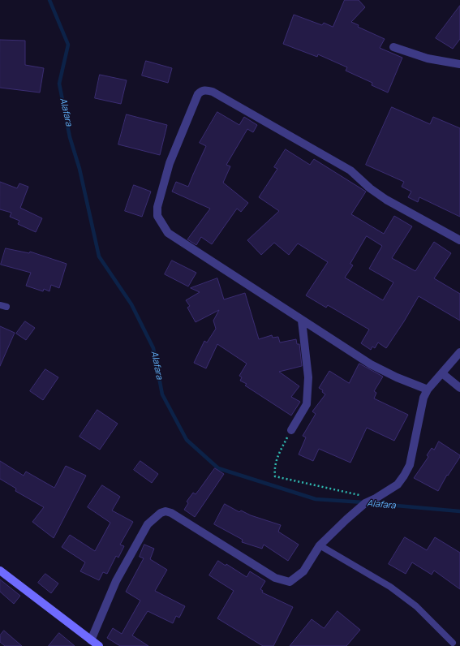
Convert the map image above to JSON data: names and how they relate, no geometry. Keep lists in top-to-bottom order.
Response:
{
  "water": ["Alafara"]
}
